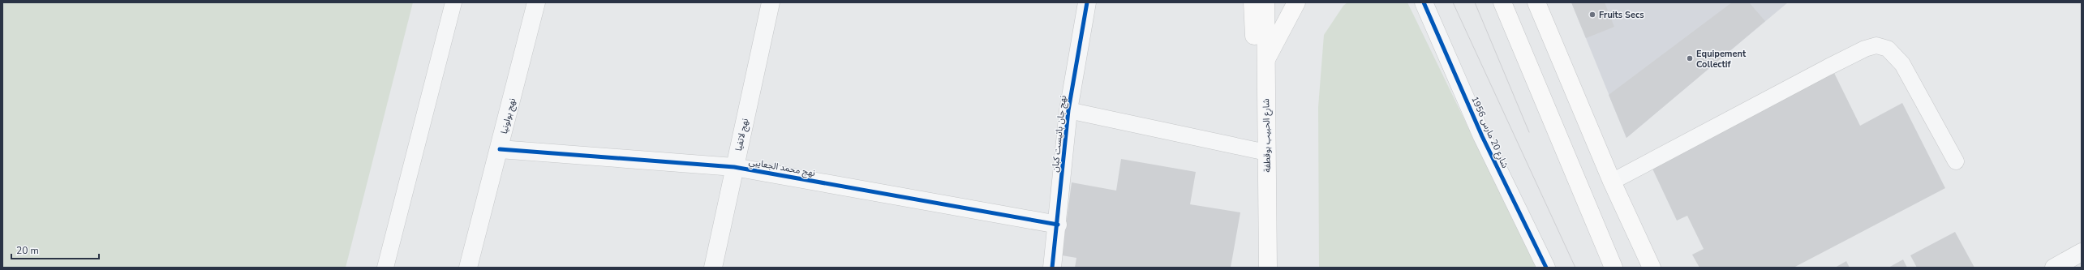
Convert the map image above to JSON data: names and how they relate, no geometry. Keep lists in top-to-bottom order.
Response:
{
  "streets": {
    "main road": ["شارع الحبيب بوقطفة"],
    "street": [
      "نهج بولونيا",
      "شارع 20 مارس 1956",
      "نهج جان باتيست كبان",
      "نهج لاتفيا",
      "نهج محمد الجعايبي"
    ]
  },
  "crossings": [
    ["نهج بولونيا", "نهج محمد الجعايبي"],
    ["نهج جان باتيست كبان", "نهج محمد الجعايبي"],
    ["نهج لاتفيا", "نهج محمد الجعايبي"]
  ],
  "places": ["Fruits Secs", "Equipement Collectif"],
  "scale_bar": "20 m"
}
